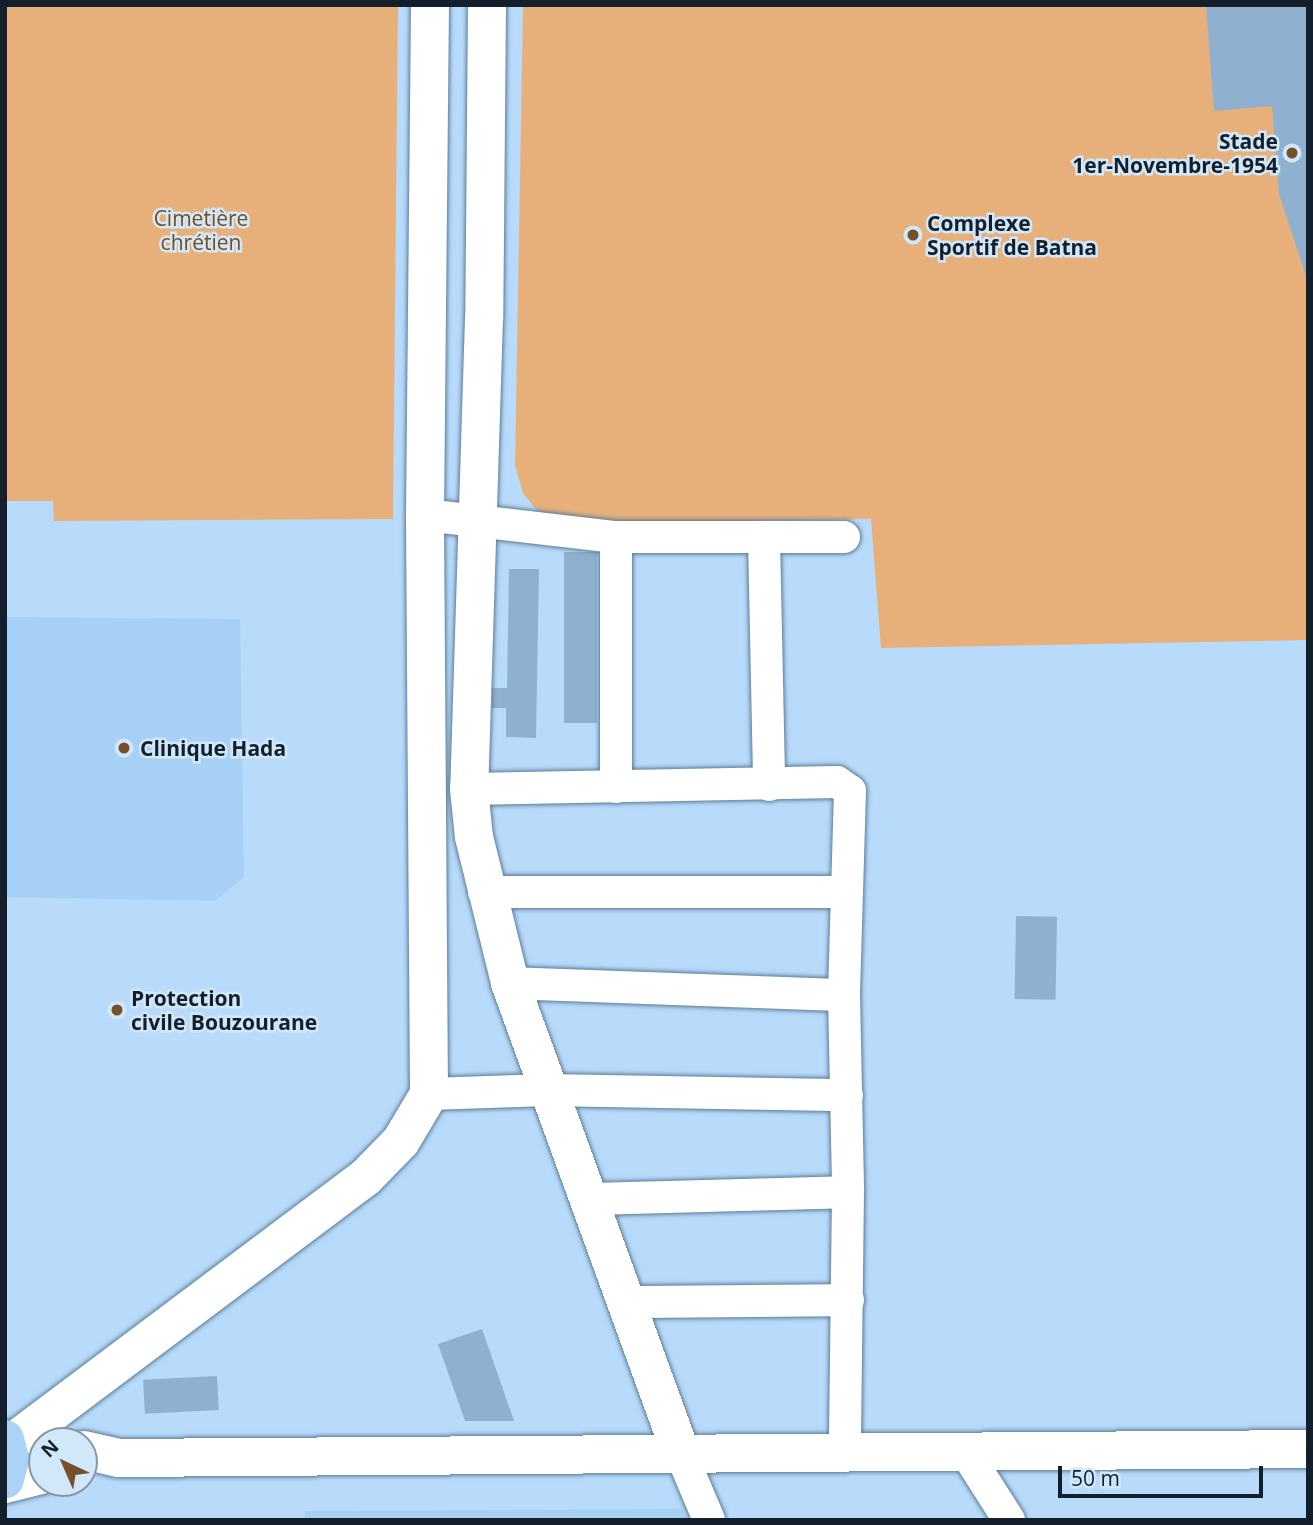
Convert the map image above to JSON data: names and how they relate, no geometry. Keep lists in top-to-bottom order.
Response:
{
  "parks": ["Cimetière chrétien"],
  "places": [
    "Stade 1er-Novembre-1954",
    "Complexe Sportif de Batna",
    "Clinique Hada",
    "Protection civile Bouzourane"
  ],
  "scale_bar": "50 m",
  "north": "top left"
}
